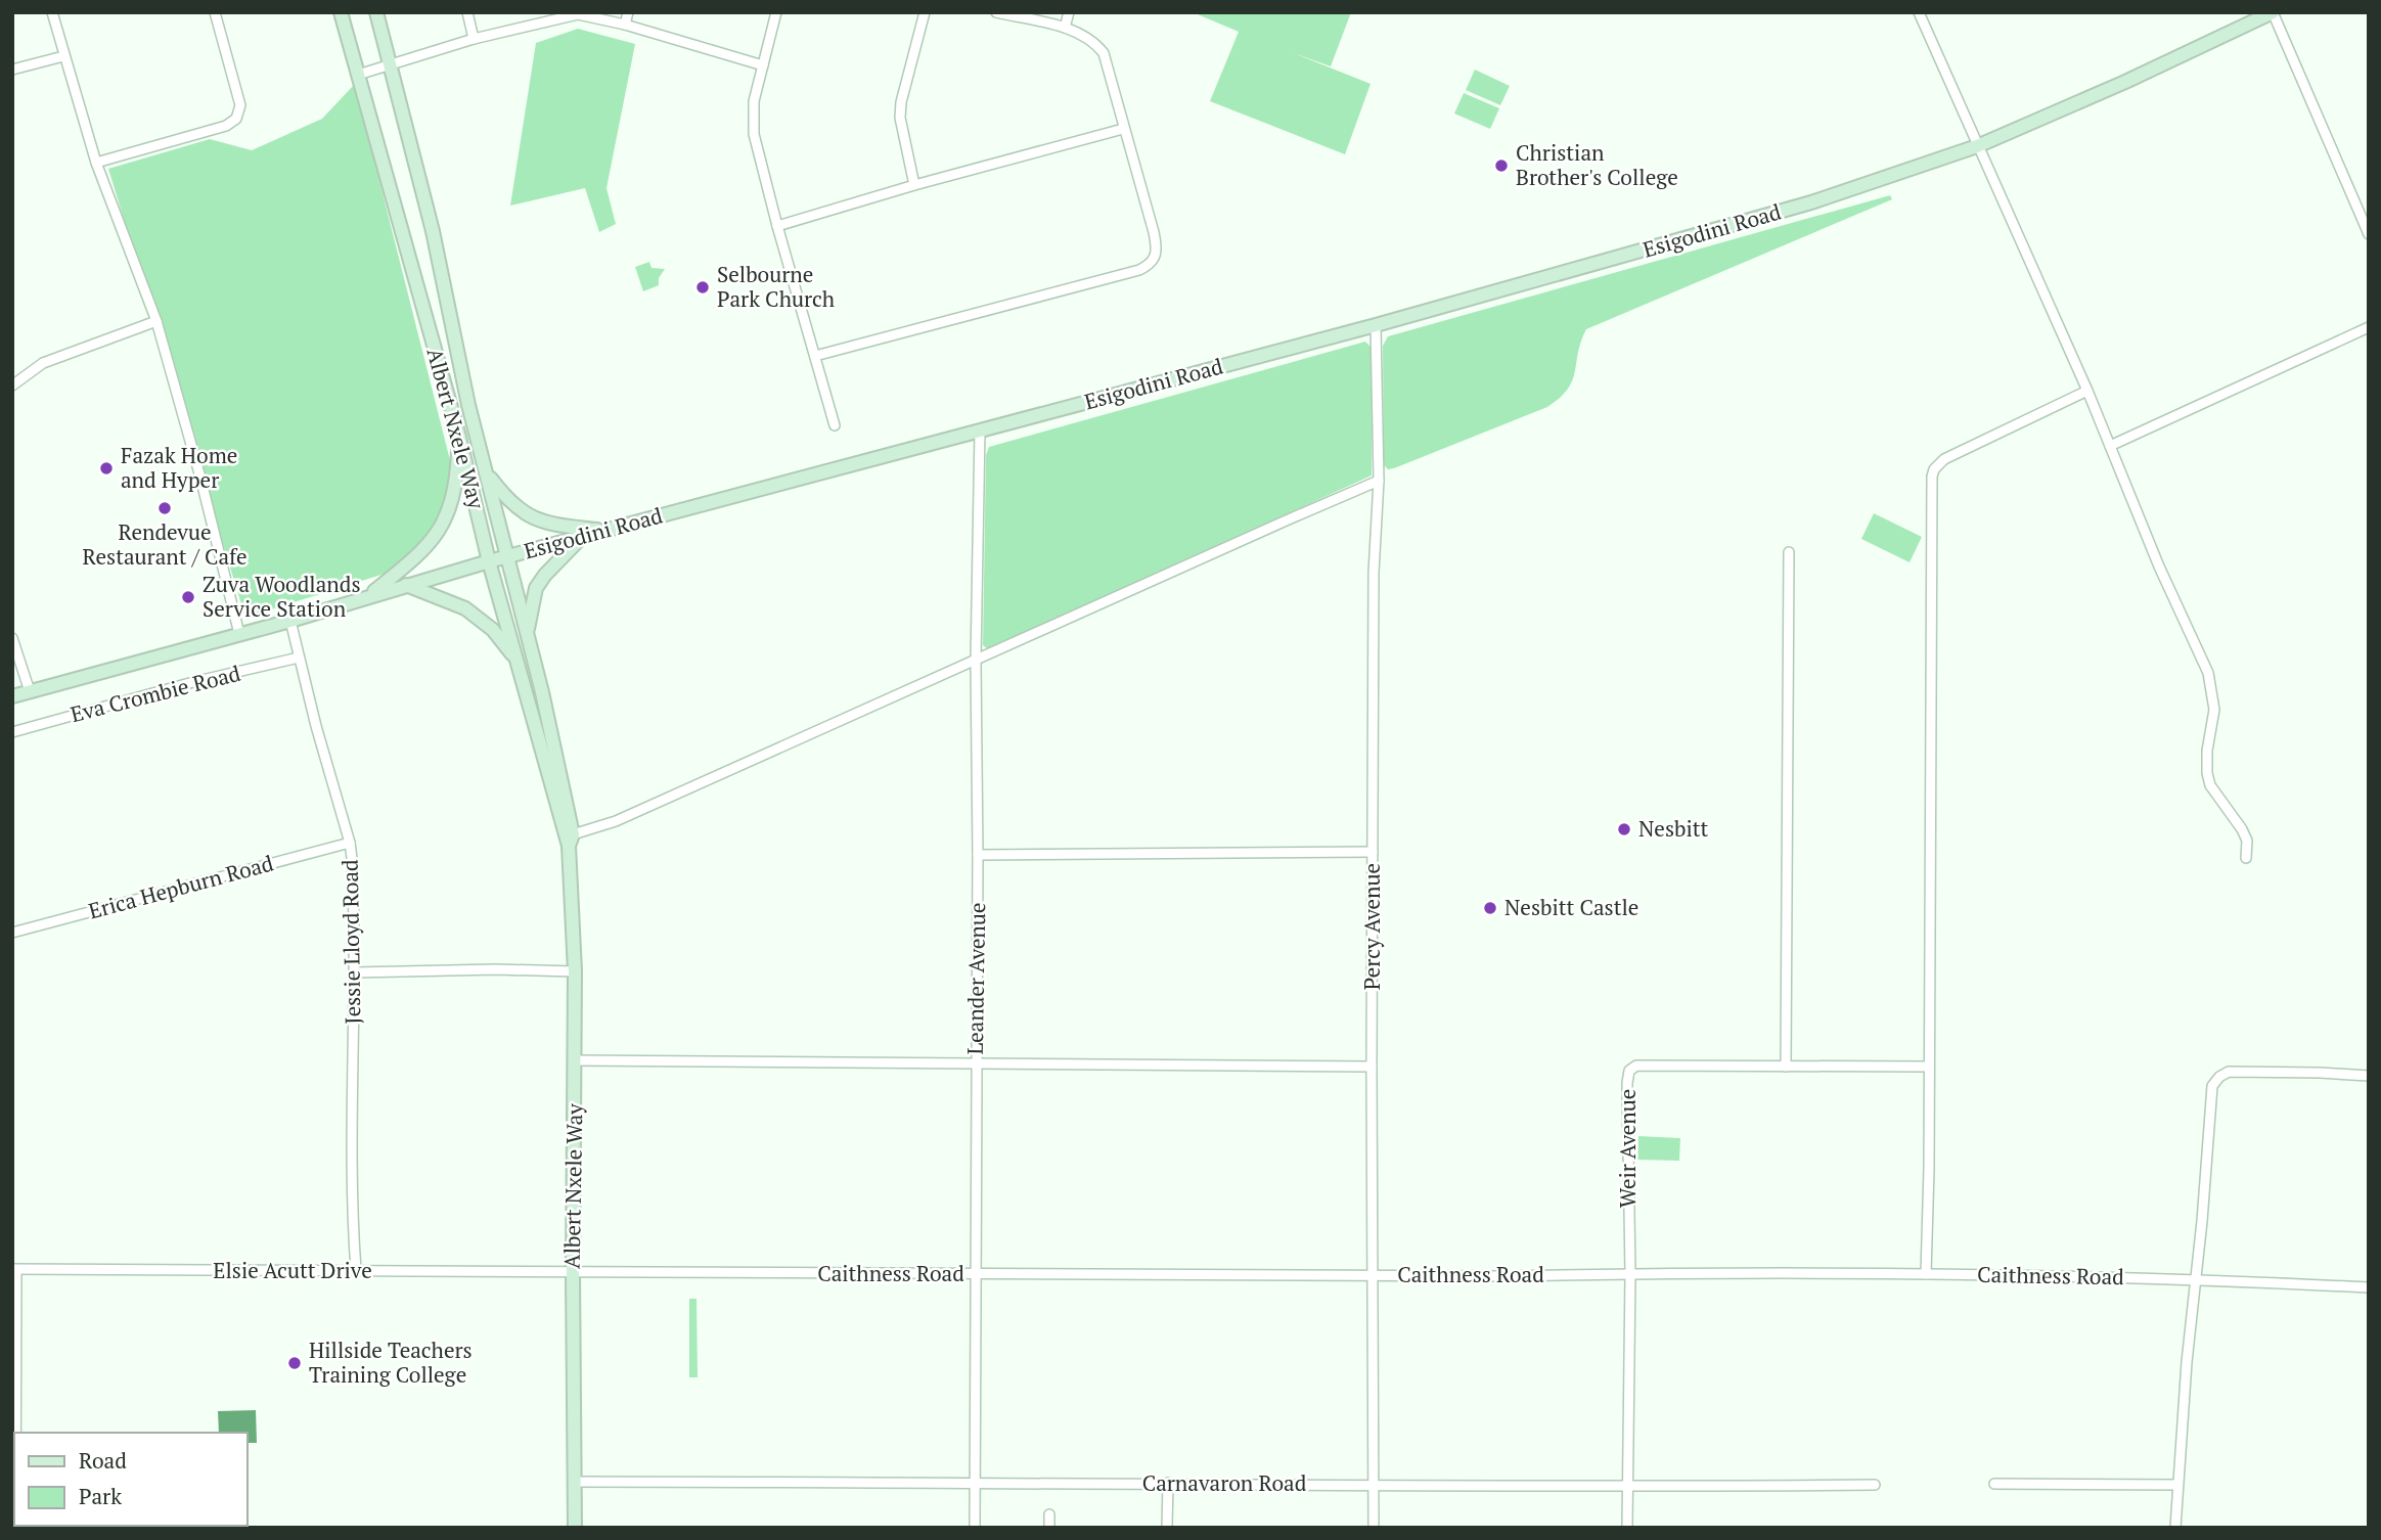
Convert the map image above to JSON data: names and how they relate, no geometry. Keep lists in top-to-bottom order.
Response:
{
  "streets": {
    "main road": ["Esigodini Road", "Albert Nxele Way"],
    "street": [
      "Eva Crombie Road",
      "Erica Hepburn Road",
      "Percy Avenue",
      "Jessie Lloyd Road",
      "Leander Avenue",
      "Weir Avenue",
      "Elsie Acutt Drive",
      "Caithness Road",
      "Carnavaron Road"
    ]
  },
  "crossings": [
    ["Esigodini Road", "Albert Nxele Way"],
    ["Esigodini Road", "Percy Avenue"],
    ["Esigodini Road", "Jessie Lloyd Road"],
    ["Esigodini Road", "Leander Avenue"],
    ["Albert Nxele Way", "Elsie Acutt Drive"],
    ["Albert Nxele Way", "Caithness Road"],
    ["Albert Nxele Way", "Carnavaron Road"],
    ["Eva Crombie Road", "Jessie Lloyd Road"],
    ["Erica Hepburn Road", "Jessie Lloyd Road"],
    ["Percy Avenue", "Caithness Road"],
    ["Percy Avenue", "Carnavaron Road"],
    ["Jessie Lloyd Road", "Elsie Acutt Drive"],
    ["Leander Avenue", "Caithness Road"],
    ["Leander Avenue", "Carnavaron Road"],
    ["Weir Avenue", "Caithness Road"],
    ["Weir Avenue", "Carnavaron Road"],
    ["Elsie Acutt Drive", "Caithness Road"]
  ],
  "places": [
    "Christian Brother's College",
    "Selbourne Park Church",
    "Fazak Home and Hyper",
    "Rendevue Restaurant / Cafe",
    "Zuva Woodlands Service Station",
    "Nesbitt",
    "Nesbitt Castle",
    "Hillside Teachers Training College"
  ],
  "legend": ["Road", "Park"]
}
